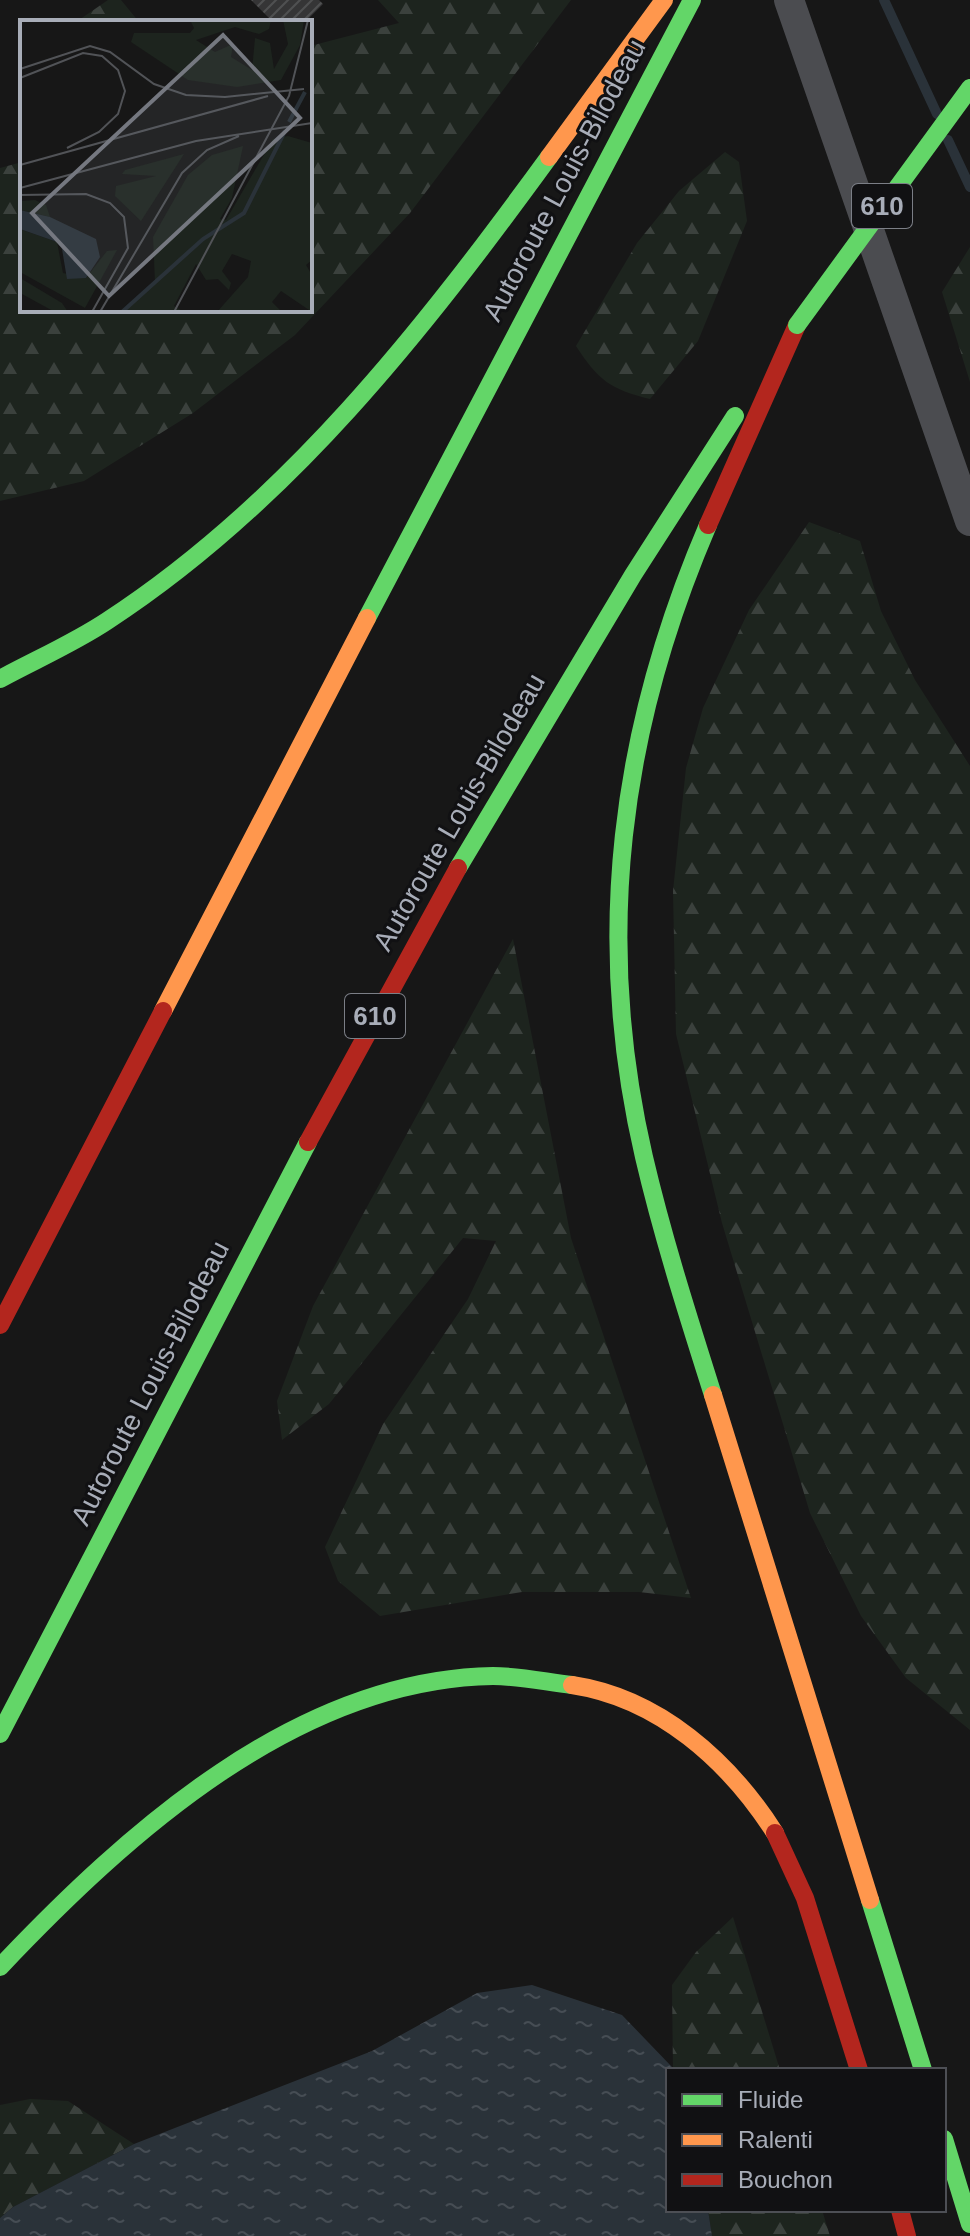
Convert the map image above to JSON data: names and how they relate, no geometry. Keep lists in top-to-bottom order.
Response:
{
  "streets": {
    "highway": ["Autoroute Louis-Bilodeau", "610"]
  },
  "legend": ["Fluide", "Ralenti", "Bouchon"]
}
